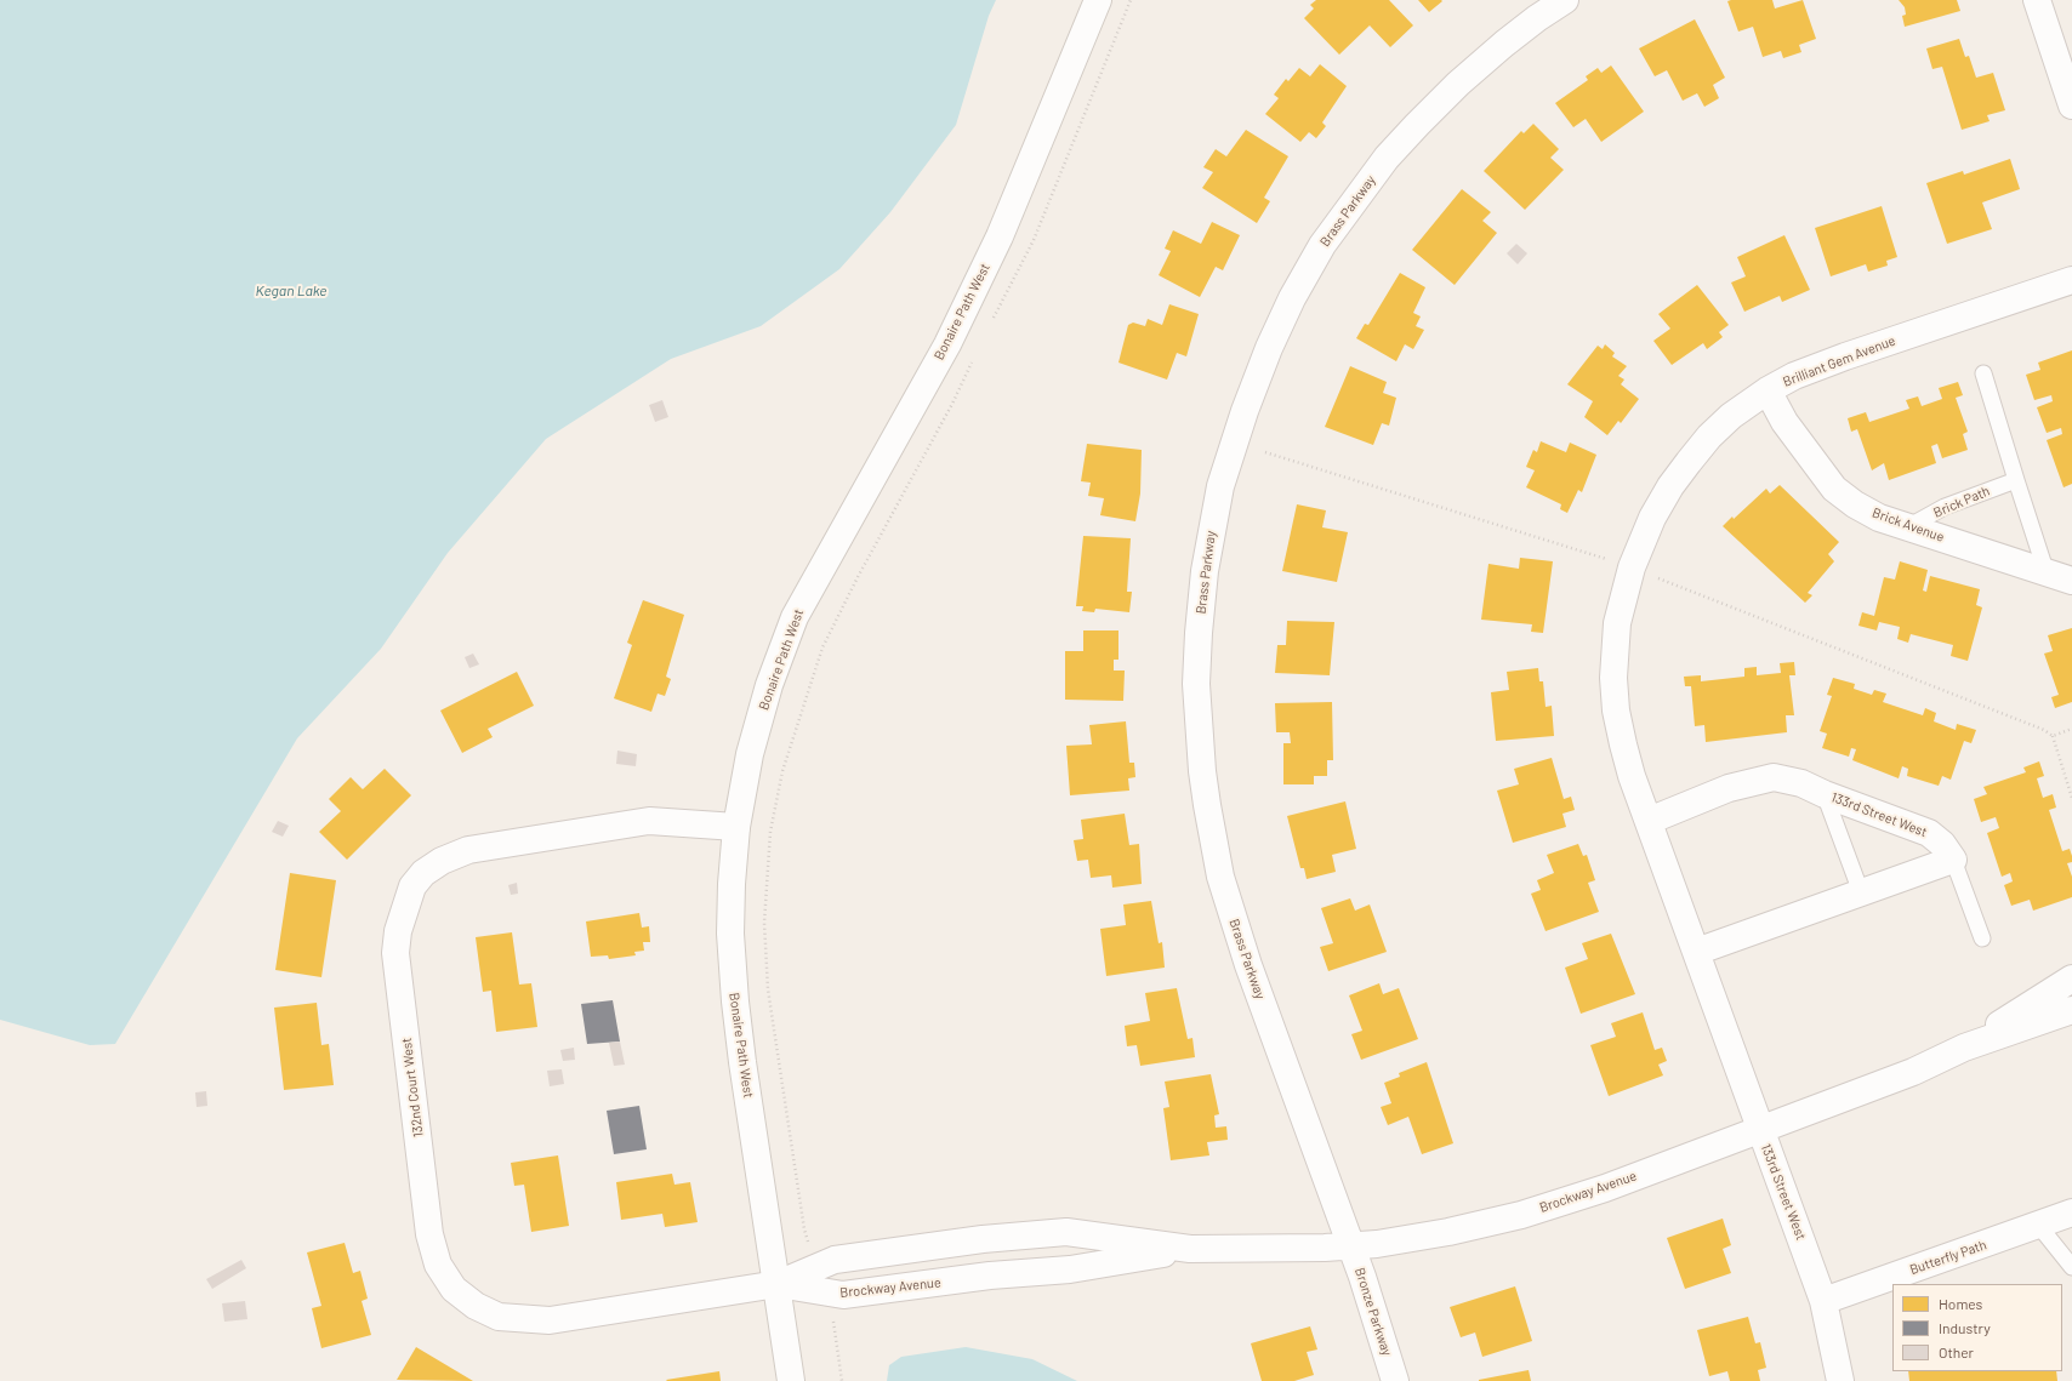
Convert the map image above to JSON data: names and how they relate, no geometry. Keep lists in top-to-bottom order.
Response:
{
  "streets": {
    "street": [
      "Brass Parkway",
      "Bonaire Path West",
      "Brilliant Gem Avenue",
      "Brick Avenue",
      "133rd Street West",
      "132nd Court West",
      "Brockway Avenue",
      "Butterfly Path",
      "Bronze Parkway"
    ],
    "lane": ["Brick Path"]
  },
  "crossings": [
    ["Brass Parkway", "Brockway Avenue"],
    ["Brass Parkway", "Bronze Parkway"],
    ["Bonaire Path West", "132nd Court West"],
    ["Bonaire Path West", "Brockway Avenue"],
    ["Brilliant Gem Avenue", "Brick Avenue"],
    ["Brilliant Gem Avenue", "133rd Street West"],
    ["Brick Path", "Brick Avenue"],
    ["133rd Street West", "Brockway Avenue"],
    ["133rd Street West", "Butterfly Path"],
    ["132nd Court West", "Brockway Avenue"],
    ["Brockway Avenue", "Bronze Parkway"]
  ],
  "water": ["Kegan Lake"],
  "legend": ["Homes", "Industry", "Other"]
}
